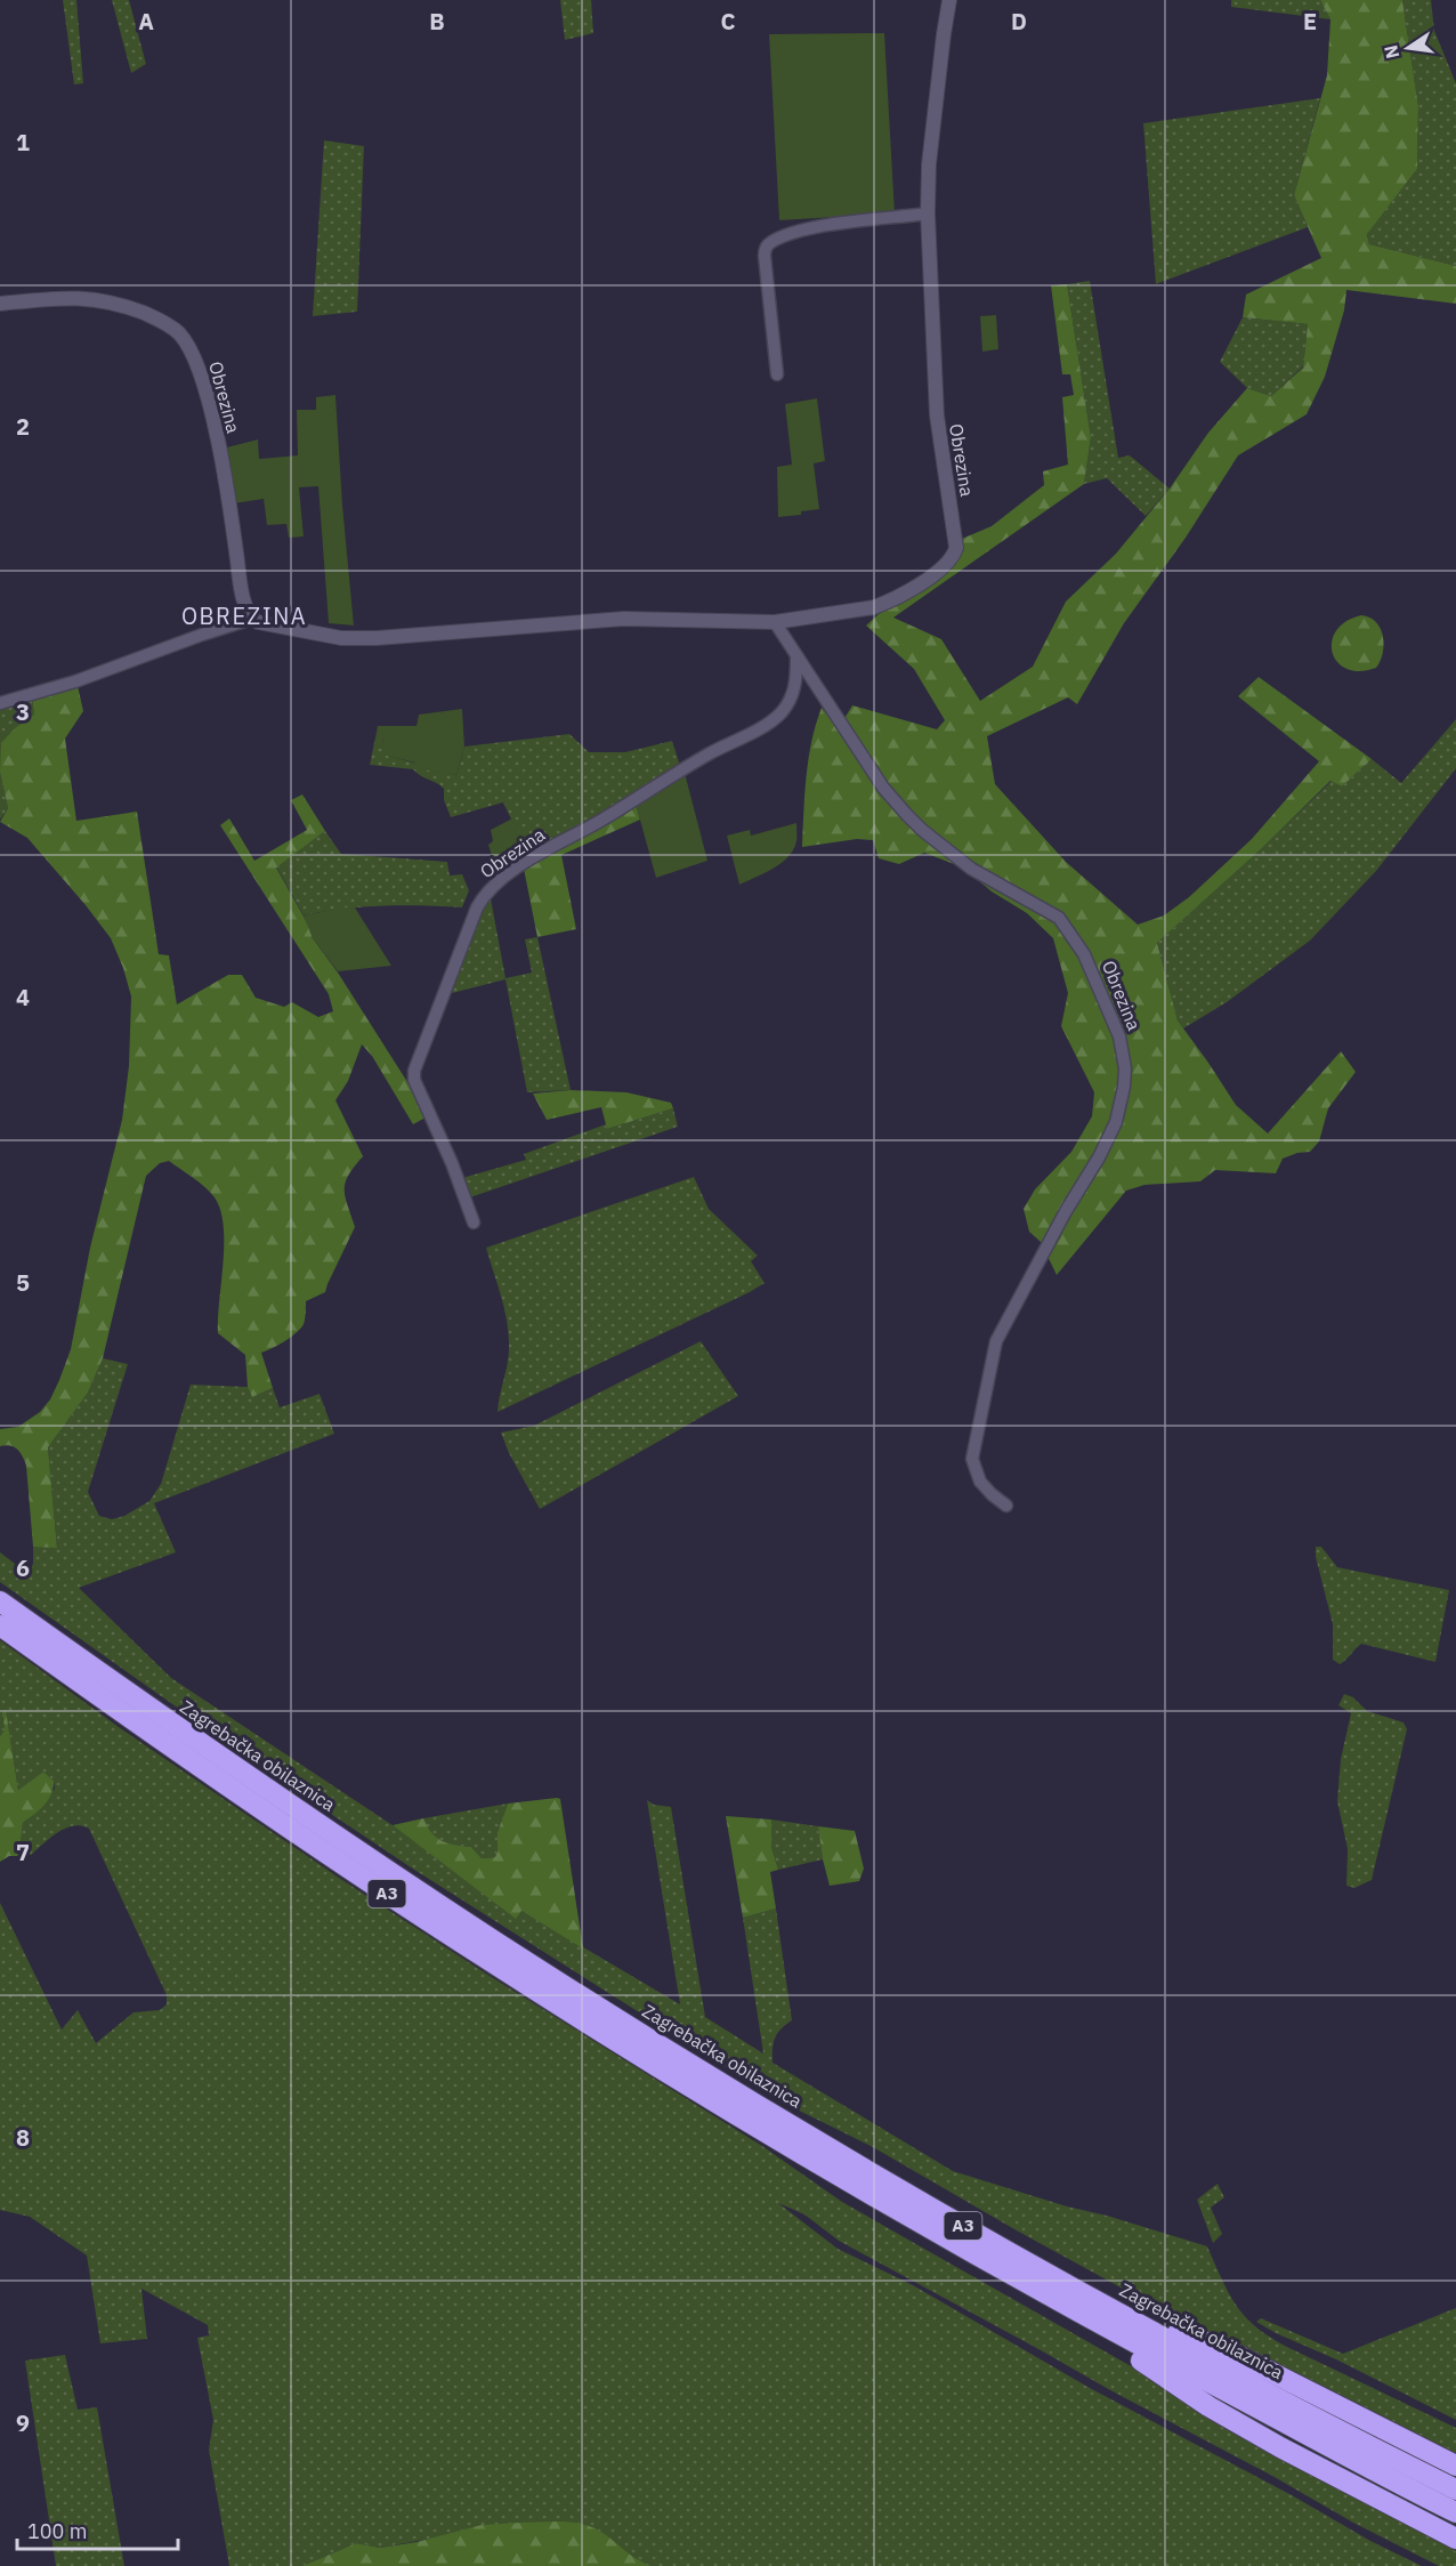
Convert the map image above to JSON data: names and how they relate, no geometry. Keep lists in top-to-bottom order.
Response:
{
  "streets": {
    "highway": ["Zagrebačka obilaznica", "A3"],
    "street": ["Obrezina"]
  },
  "districts": ["OBREZINA"],
  "scale_bar": "100 m",
  "north": "left",
  "grid": {
    "columns": [
      "A",
      "B",
      "C",
      "D",
      "E"
    ],
    "rows": [
      "1",
      "2",
      "3",
      "4",
      "5",
      "6",
      "7",
      "8",
      "9"
    ]
  }
}
